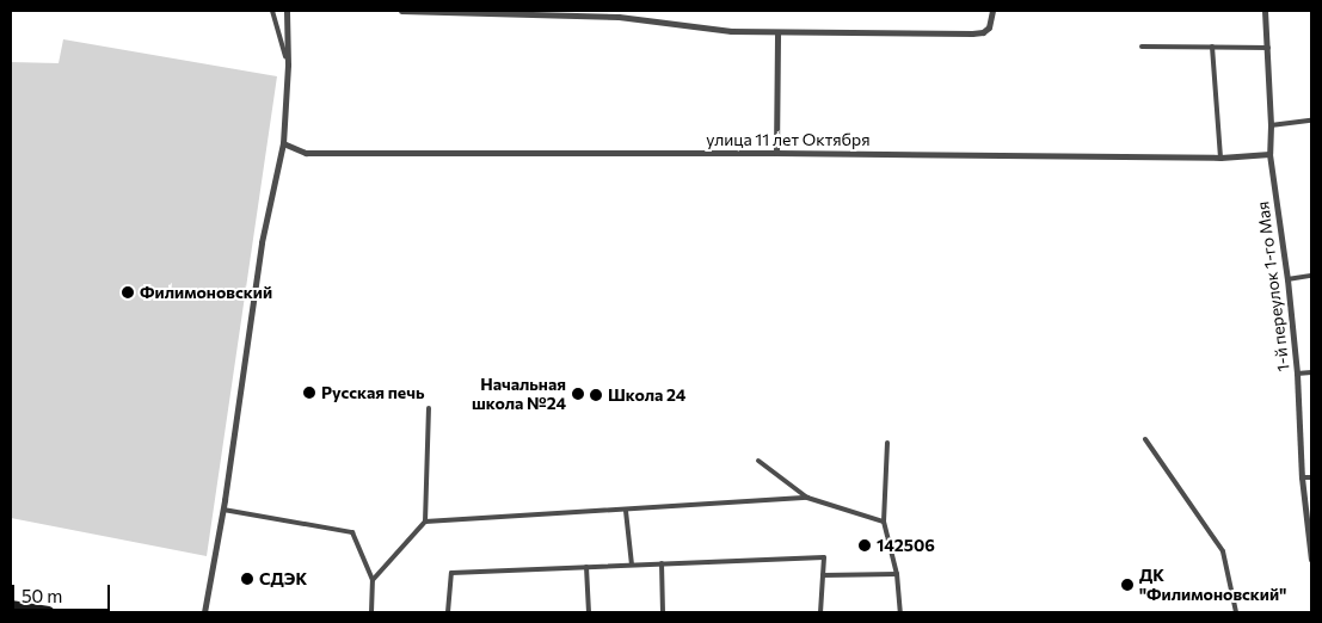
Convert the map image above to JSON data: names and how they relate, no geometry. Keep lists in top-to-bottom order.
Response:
{
  "streets": {
    "street": ["улица 11 лет Октября", "1-й переулок 1-го Мая"]
  },
  "crossings": [
    ["улица 11 лет Октября", "1-й переулок 1-го Мая"]
  ],
  "places": [
    "Филимоновский",
    "Русская печь",
    "Начальная школа №24",
    "Школа 24",
    "142506",
    "СДЭК",
    "ДК \"Филимоновский\""
  ],
  "scale_bar": "50 m"
}
